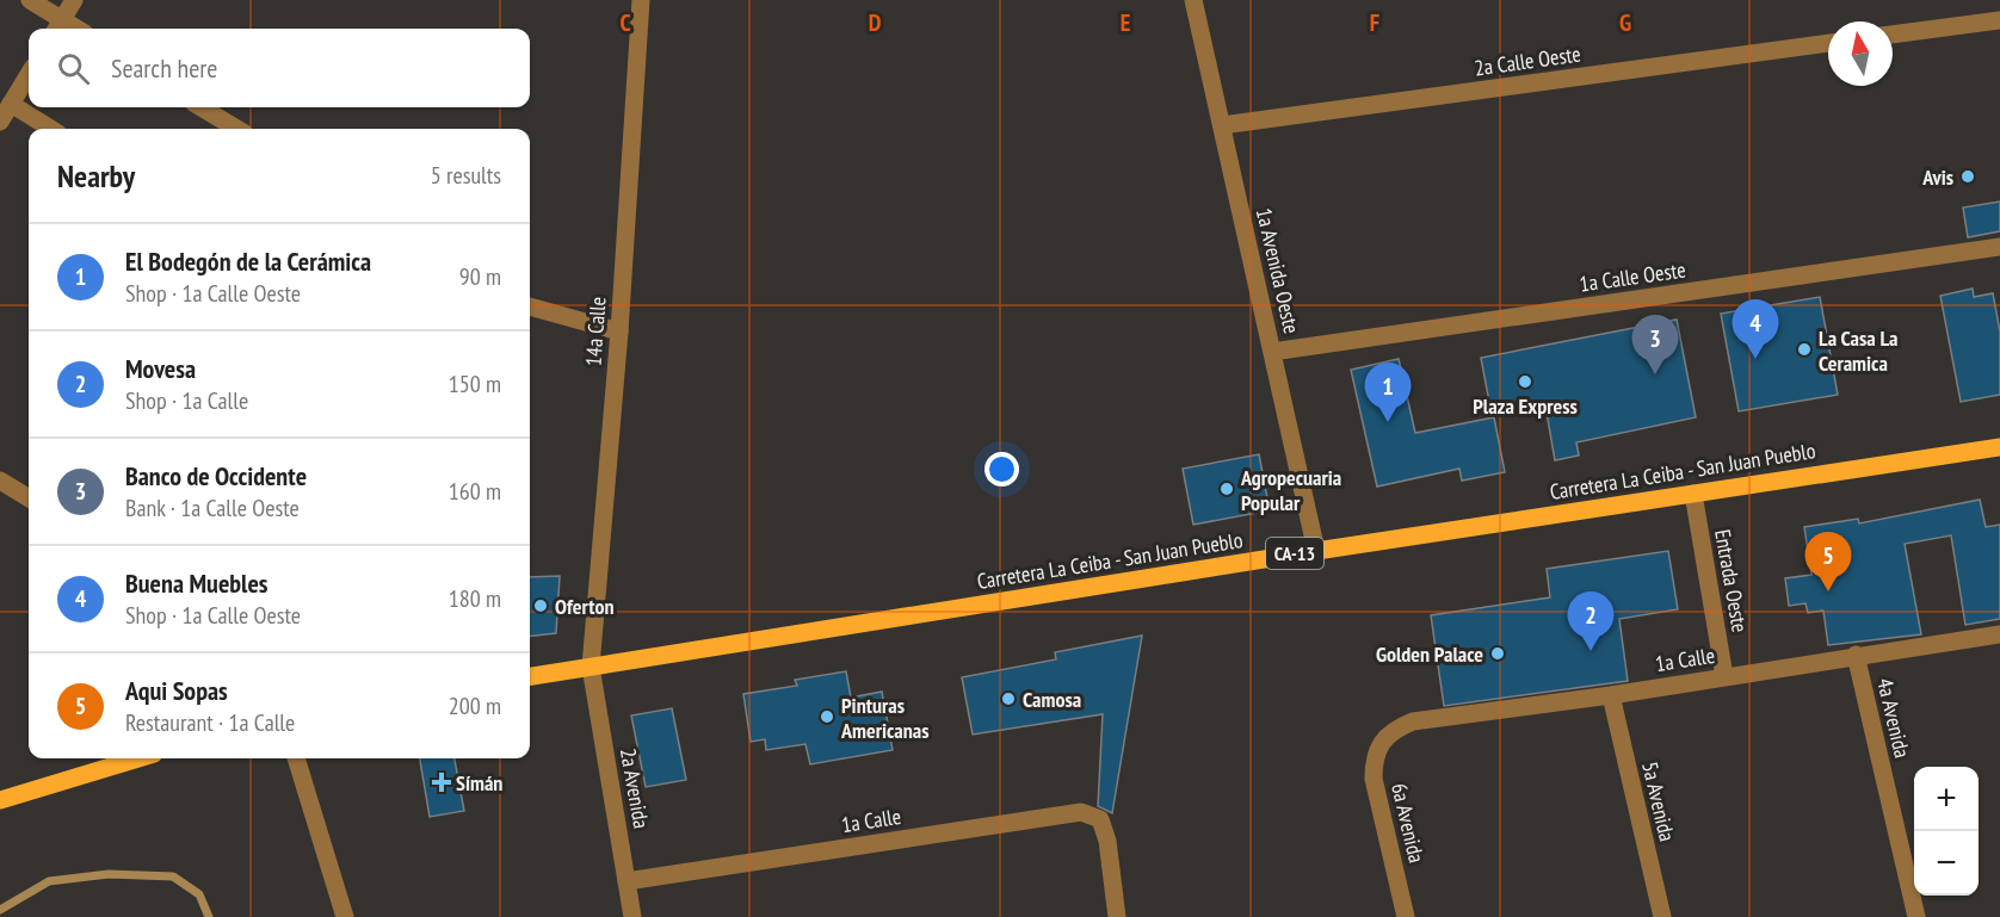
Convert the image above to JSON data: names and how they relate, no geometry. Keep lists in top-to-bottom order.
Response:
{
  "streets": {
    "main road": ["Carretera La Ceiba - San Juan Pueblo", "CA-13"],
    "street": [
      "2a Calle Oeste",
      "1a Avenida Oeste",
      "1a Calle Oeste",
      "14a Calle",
      "Entrada Oeste",
      "1a Calle",
      "4a Avenida",
      "2a Avenida",
      "5a Avenida",
      "6a Avenida"
    ]
  },
  "crossings": [
    ["2a Calle Oeste", "1a Avenida Oeste"],
    ["1a Avenida Oeste", "1a Calle Oeste"],
    ["1a Avenida Oeste", "Carretera La Ceiba - San Juan Pueblo"],
    ["14a Calle", "Carretera La Ceiba - San Juan Pueblo"],
    ["14a Calle", "2a Avenida"],
    ["Carretera La Ceiba - San Juan Pueblo", "Entrada Oeste"],
    ["Carretera La Ceiba - San Juan Pueblo", "2a Avenida"],
    ["Entrada Oeste", "1a Calle"],
    ["1a Calle", "4a Avenida"],
    ["1a Calle", "2a Avenida"],
    ["1a Calle", "5a Avenida"],
    ["1a Calle", "6a Avenida"]
  ],
  "places": {
    "other": [
      "Avis",
      "La Casa La Ceramica",
      "Plaza Express",
      "Agropecuaria Popular",
      "Oferton",
      "Golden Palace",
      "Camosa",
      "Pinturas Americanas"
    ],
    "health": ["Símán"]
  },
  "north": "top",
  "page": {
    "search": "Search here",
    "heading": ["Nearby", "5 results"],
    "list": [
      {
        "mark": "1",
        "name": "El Bodegón de la Cerámica",
        "note": "Shop · 1a Calle Oeste",
        "value": "90 m"
      },
      {
        "mark": "2",
        "name": "Movesa",
        "note": "Shop · 1a Calle",
        "value": "150 m"
      },
      {
        "mark": "3",
        "name": "Banco de Occidente",
        "note": "Bank · 1a Calle Oeste",
        "value": "160 m"
      },
      {
        "mark": "4",
        "name": "Buena Muebles",
        "note": "Shop · 1a Calle Oeste",
        "value": "180 m"
      },
      {
        "mark": "5",
        "name": "Aqui Sopas",
        "note": "Restaurant · 1a Calle",
        "value": "200 m"
      }
    ],
    "pins": [
      "4",
      "3",
      "1",
      "5",
      "2"
    ],
    "map_buttons": ["+", "−"]
  },
  "grid": {
    "columns": [
      "C",
      "D",
      "E",
      "F",
      "G"
    ]
  }
}
